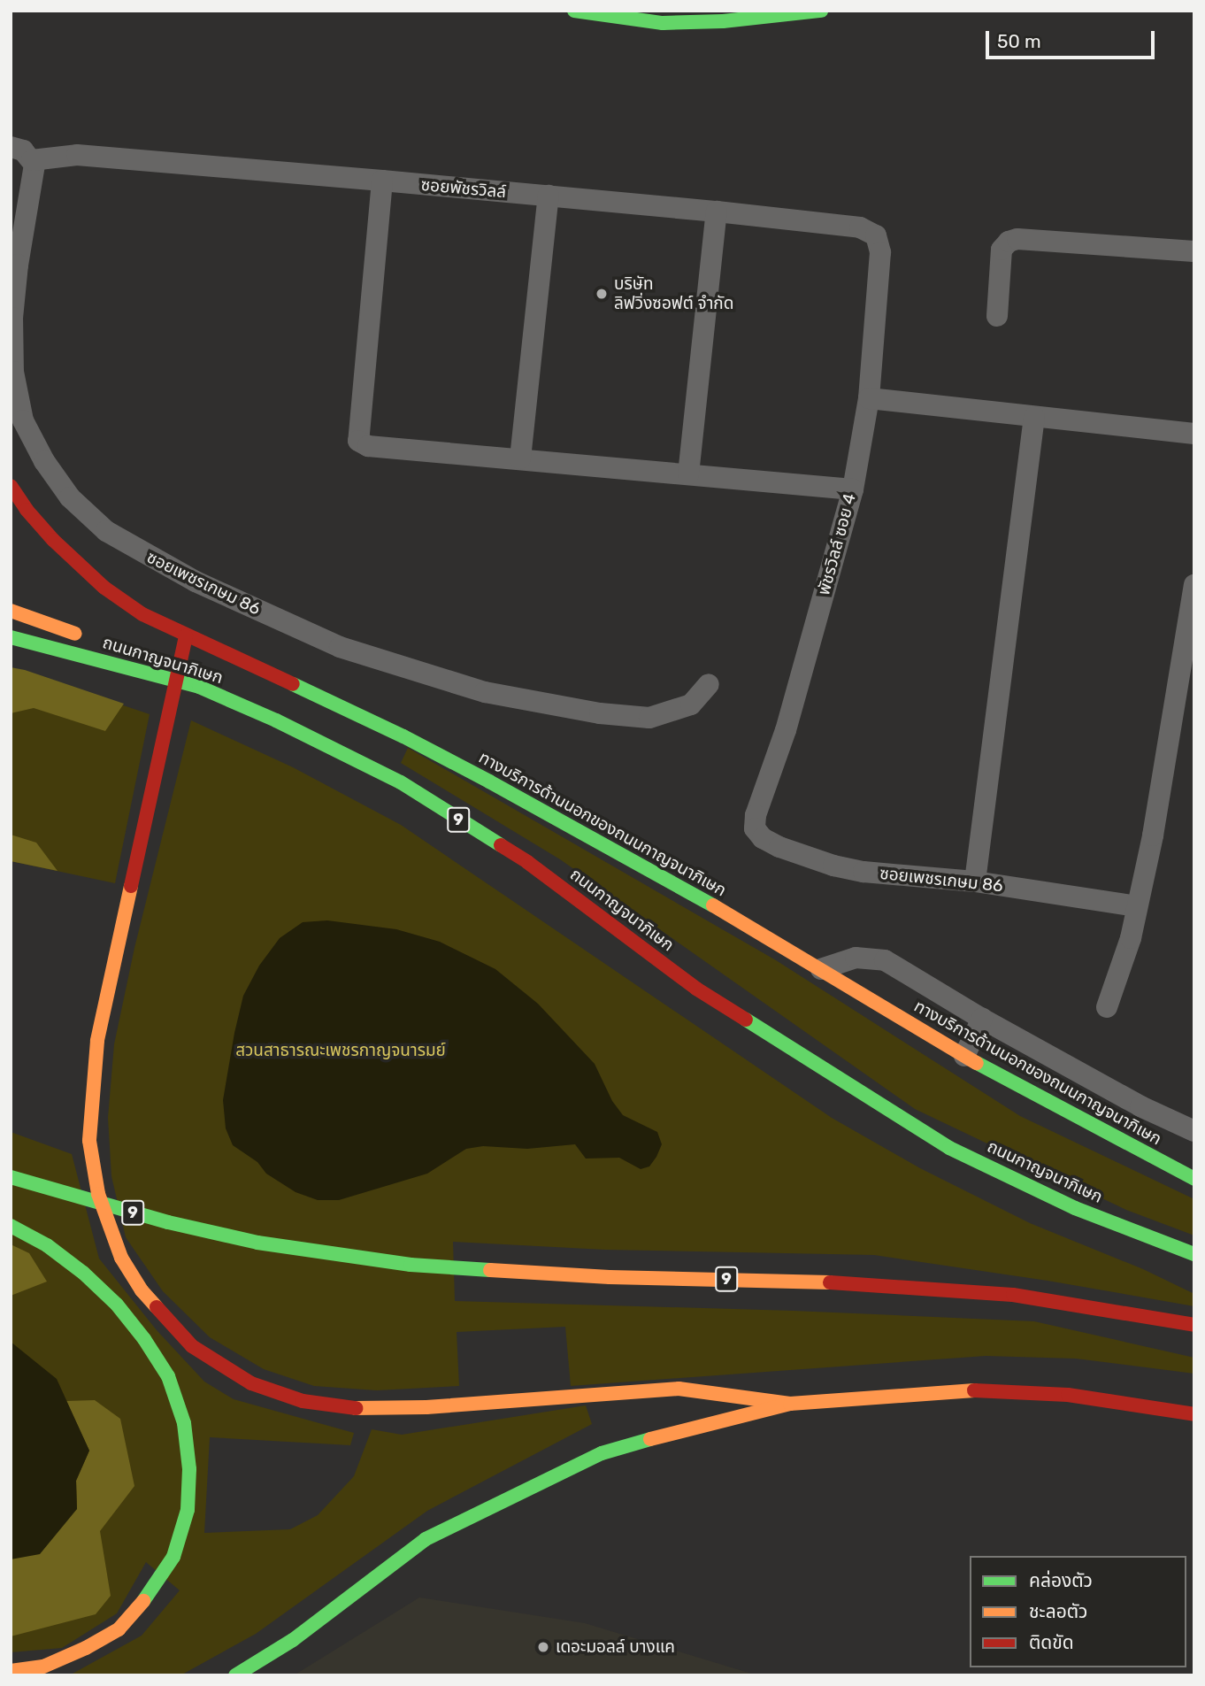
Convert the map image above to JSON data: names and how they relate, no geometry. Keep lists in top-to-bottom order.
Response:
{
  "streets": {
    "main road": ["ถนนกาญจนาภิเษก", "9", "ทางบริการด้านนอกของถนนกาญจนาภิเษก"],
    "street": ["ซอยพัชรวิลล์", "พัชรวิลล์ ซอย 4", "ซอยเพชรเกษม 86"]
  },
  "crossings": [
    ["ซอยพัชรวิลล์", "พัชรวิลล์ ซอย 4"],
    ["ซอยพัชรวิลล์", "ซอยเพชรเกษม 86"],
    ["พัชรวิลล์ ซอย 4", "ซอยเพชรเกษม 86"]
  ],
  "parks": ["สวนสาธารณะเพชรกาญจนารมย์"],
  "places": ["บริษัท ลิฟวิ่งซอฟต์ จำกัด", "เดอะมอลล์ บางแค"],
  "legend": ["คล่องตัว", "ชะลอตัว", "ติดขัด"],
  "scale_bar": "50 m"
}
